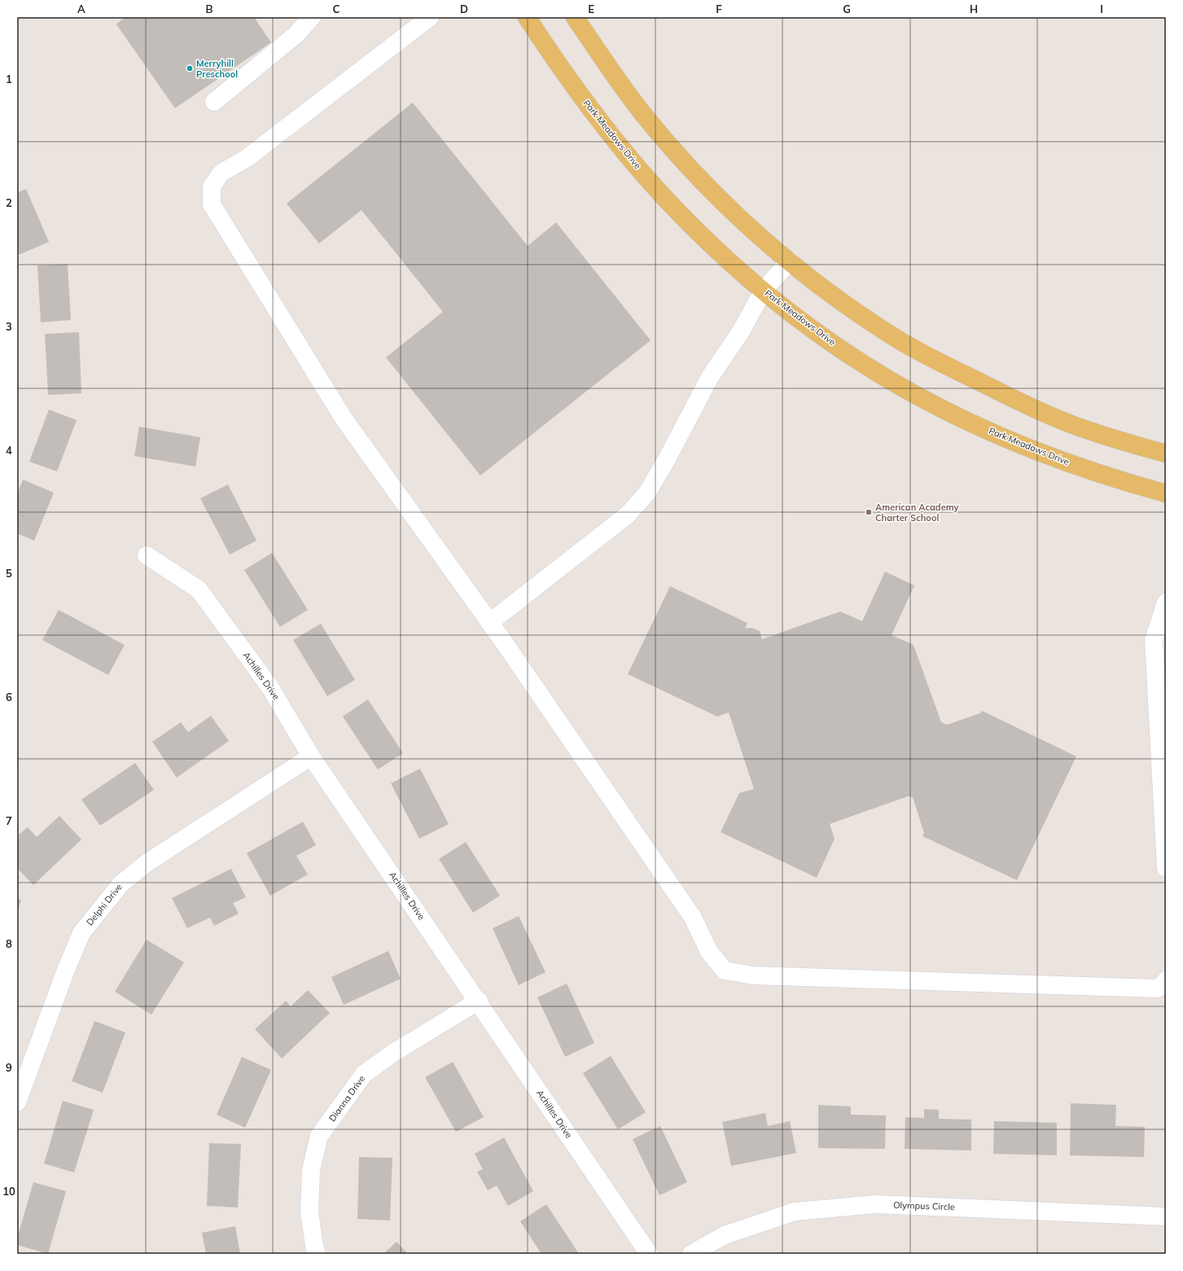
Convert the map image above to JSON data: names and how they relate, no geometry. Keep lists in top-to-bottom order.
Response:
{
  "streets": {
    "main road": ["Park Meadows Drive"],
    "street": [
      "Achilles Drive",
      "Delphi Drive",
      "Dianna Drive",
      "Olympus Circle"
    ]
  },
  "crossings": [
    ["Achilles Drive", "Delphi Drive"],
    ["Achilles Drive", "Dianna Drive"]
  ],
  "places": ["Merryhill Preschool", "American Academy Charter School"],
  "grid": {
    "columns": [
      "A",
      "B",
      "C",
      "D",
      "E",
      "F",
      "G",
      "H",
      "I"
    ],
    "rows": [
      "1",
      "2",
      "3",
      "4",
      "5",
      "6",
      "7",
      "8",
      "9",
      "10"
    ]
  }
}
